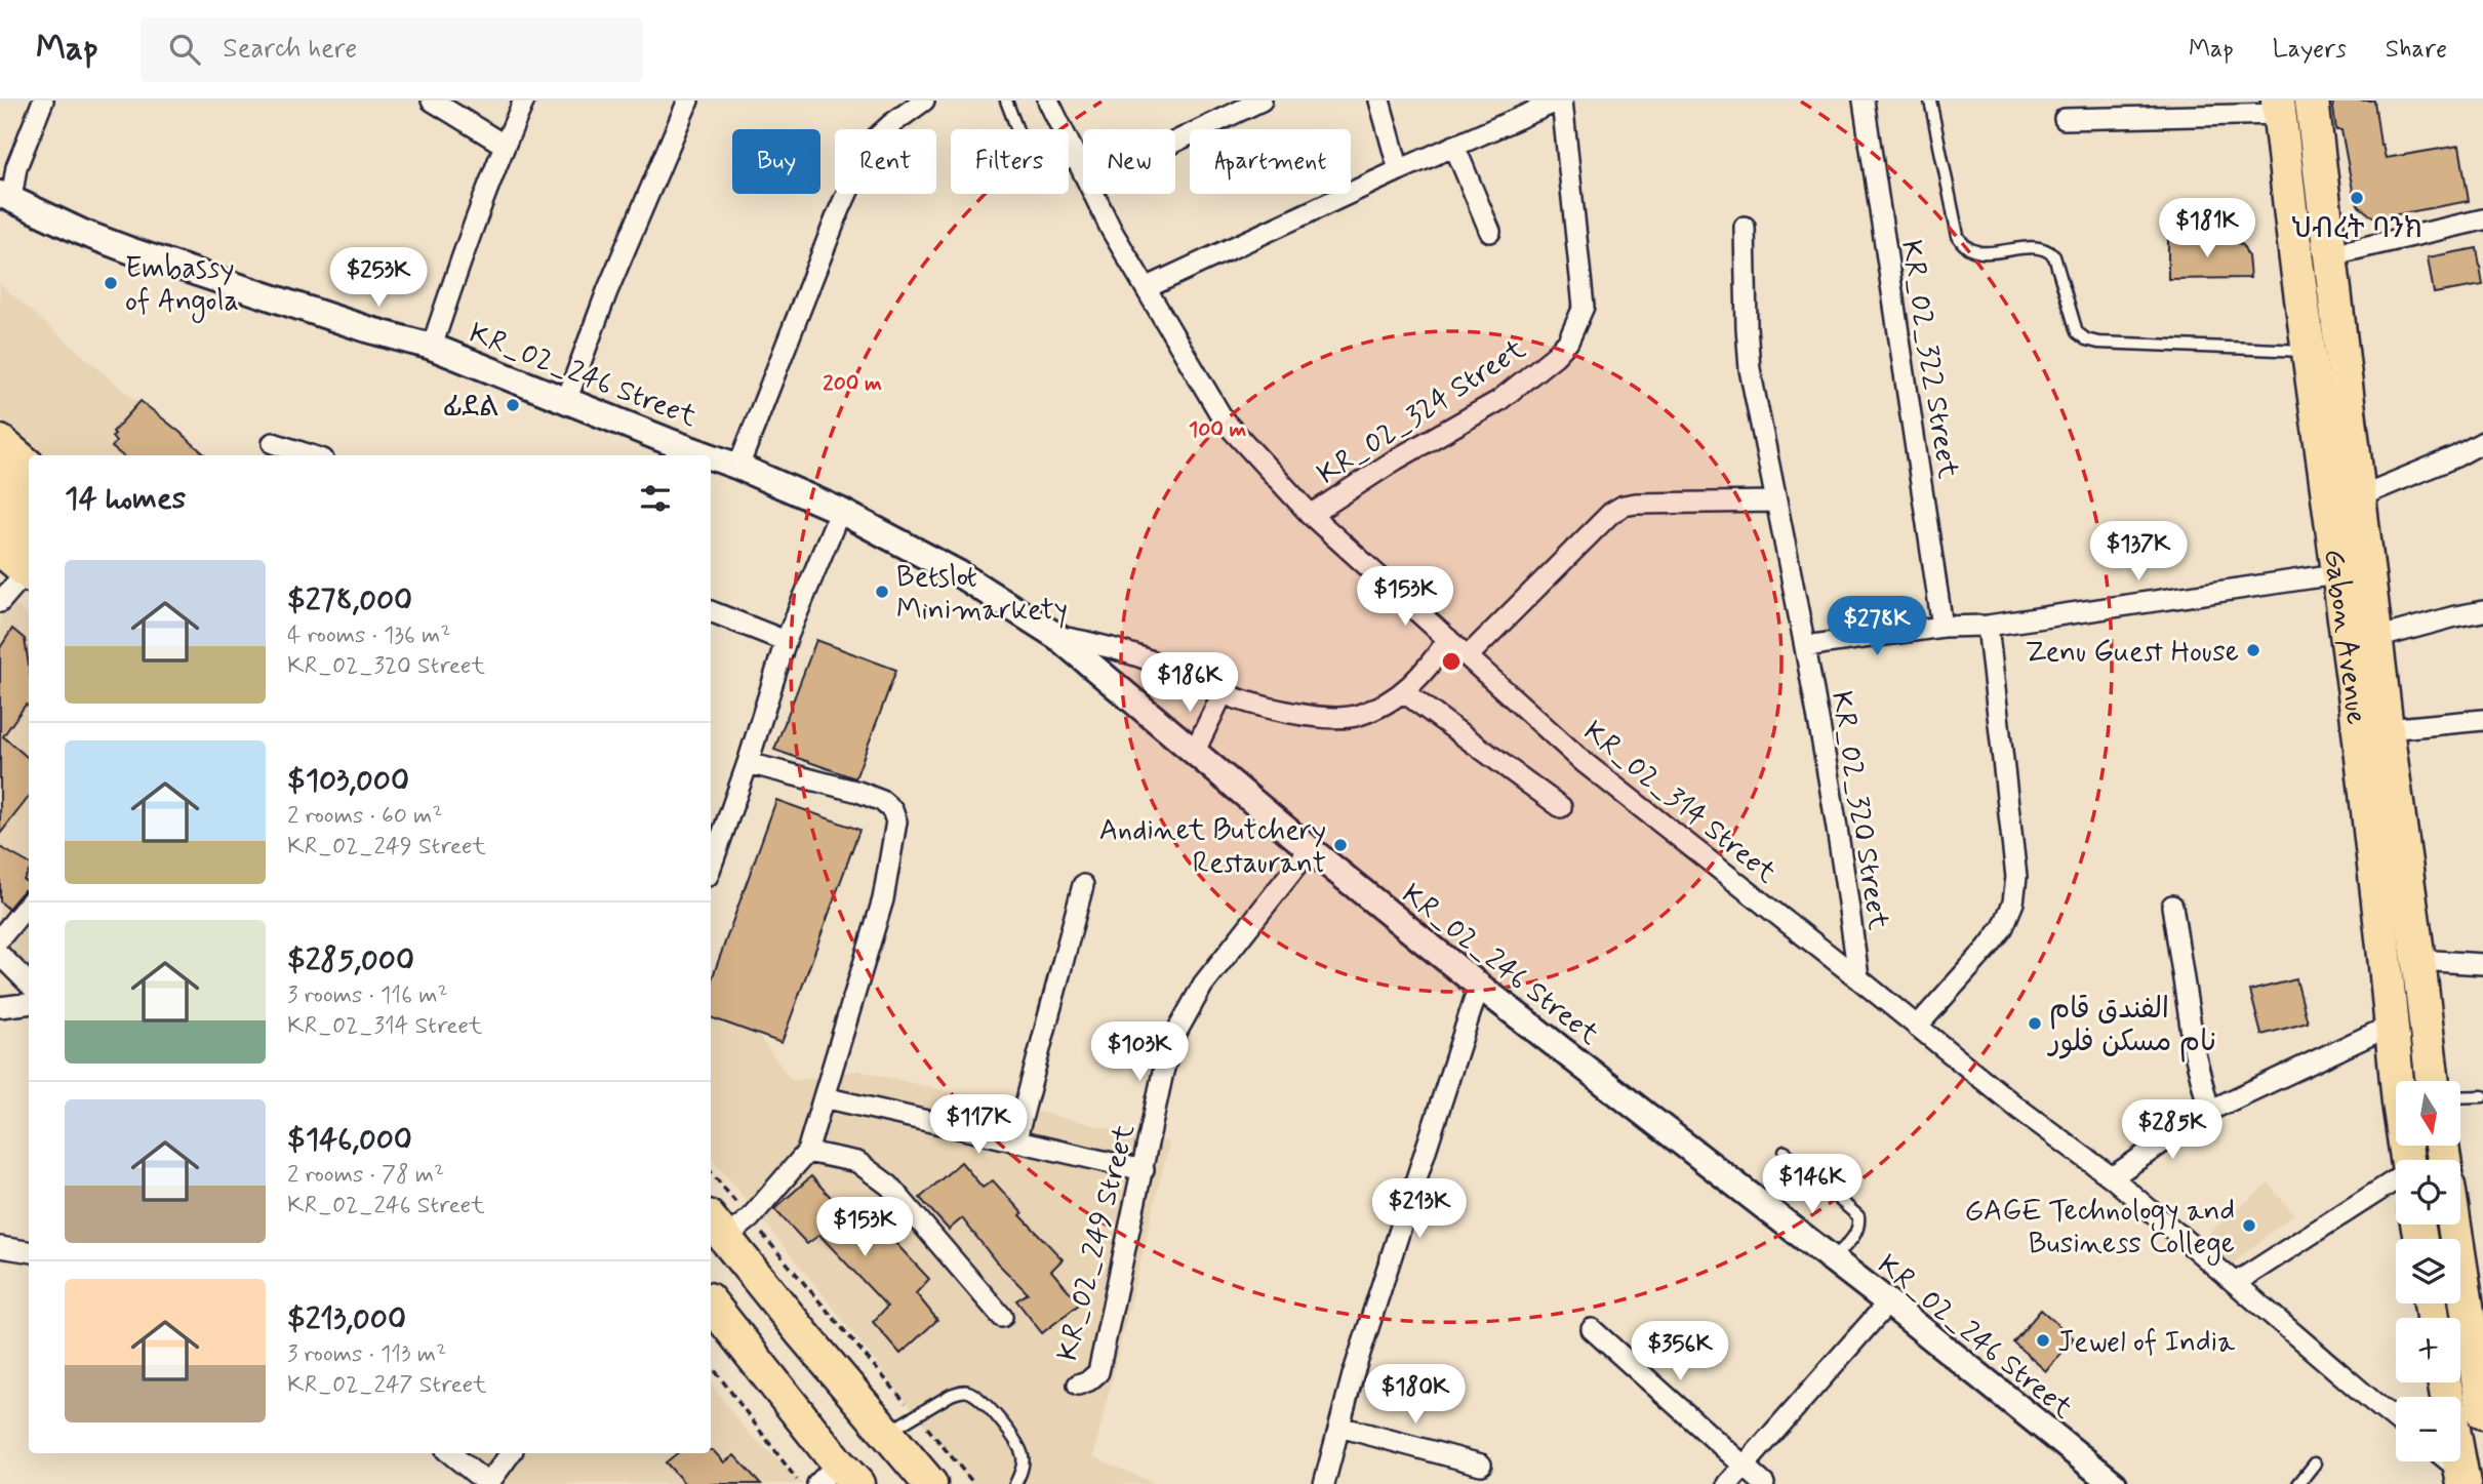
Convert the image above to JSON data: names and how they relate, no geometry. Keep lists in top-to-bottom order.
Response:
{
  "streets": {
    "main road": ["Gabon Avenue"],
    "street": [
      "KR_02_322 Street",
      "KR_02_246 Street",
      "KR_02_324 Street",
      "KR_02_314 Street",
      "KR_02_320 Street",
      "KR_02_249 Street"
    ]
  },
  "crossings": [
    ["KR_02_246 Street", "KR_02_249 Street"],
    ["KR_02_324 Street", "KR_02_314 Street"],
    ["KR_02_314 Street", "KR_02_320 Street"]
  ],
  "places": [
    "ህብረት ባንክ",
    "Embassy of Angola",
    "ፊደል",
    "Betslot Minimarkety",
    "Zenu Guest House",
    "Andinet Butchery Restaurant",
    "الفندق قام نام مسكن فلور",
    "GAGE Technology and Business College",
    "Jewel of India"
  ],
  "north": "bottom",
  "page": {
    "header": "Map",
    "search": "Search here",
    "nav": ["Map", "Layers", "Share"],
    "chip": [
      "Buy",
      "Rent",
      "Filters",
      "New",
      "Apartment"
    ],
    "price": [
      "$181K",
      "$253K",
      "$137K",
      "$153K",
      "$278K",
      "$186K",
      "$103K",
      "$117K",
      "$285K",
      "$146K",
      "$213K",
      "$153K",
      "$356K",
      "$180K"
    ],
    "heading": "14 homes",
    "list": [
      {
        "name": "$278,000",
        "note": "4 rooms · 136 m² · KR_02_320 Street"
      },
      {
        "name": "$103,000",
        "note": "2 rooms · 60 m² · KR_02_249 Street"
      },
      {
        "name": "$285,000",
        "note": "3 rooms · 116 m² · KR_02_314 Street"
      },
      {
        "name": "$146,000",
        "note": "2 rooms · 78 m² · KR_02_246 Street"
      },
      {
        "name": "$213,000",
        "note": "3 rooms · 113 m² · KR_02_247 Street"
      }
    ],
    "map_buttons": ["+", "−"]
  },
  "rings": ["200 m", "100 m"]
}
